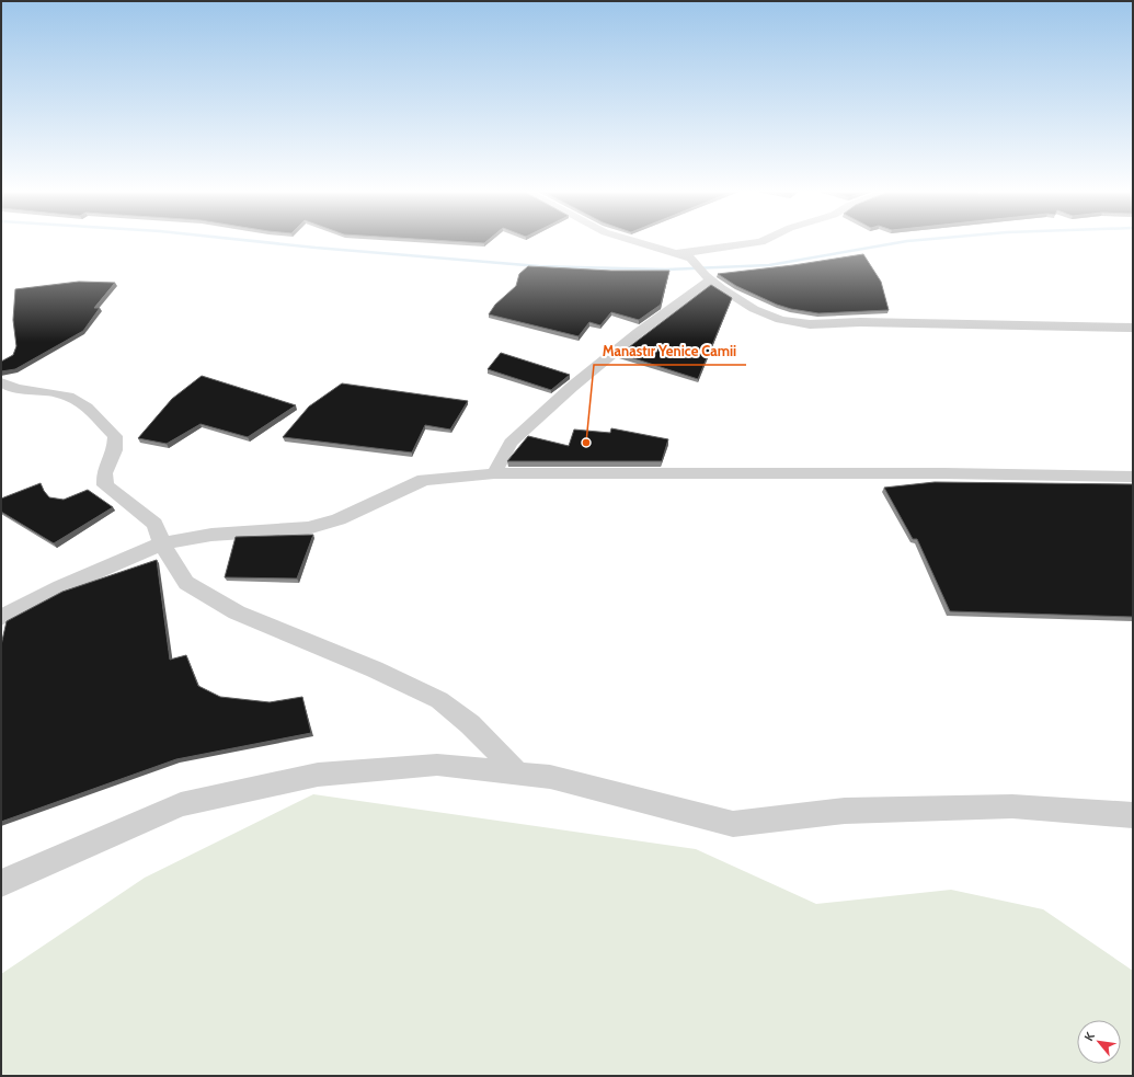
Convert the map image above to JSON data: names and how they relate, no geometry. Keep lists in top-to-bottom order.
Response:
{
  "places": ["Manastır Yenice Camii"],
  "north": "top left"
}
